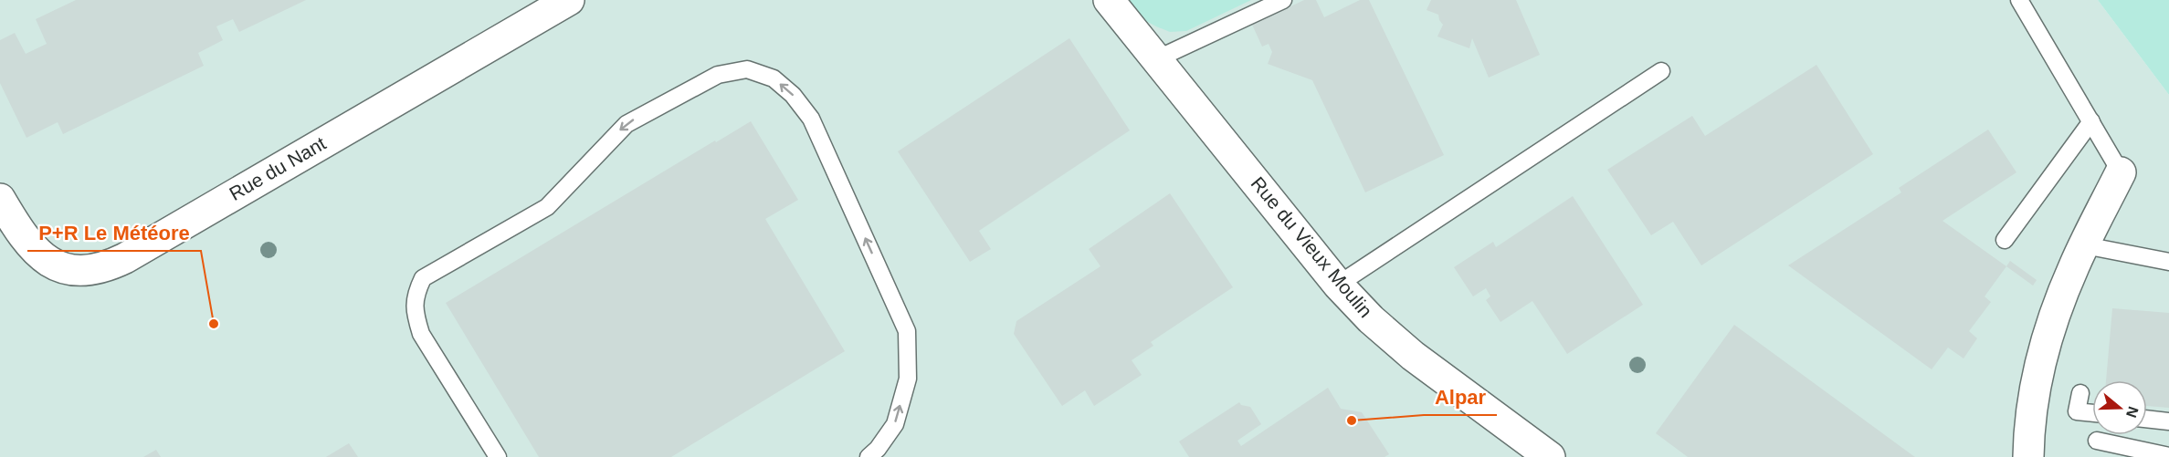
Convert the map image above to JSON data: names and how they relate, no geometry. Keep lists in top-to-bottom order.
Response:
{
  "streets": {
    "street": ["Rue du Nant", "Rue du Vieux Moulin"]
  },
  "places": ["P+R Le Météore", "Alpar"],
  "north": "right"
}
